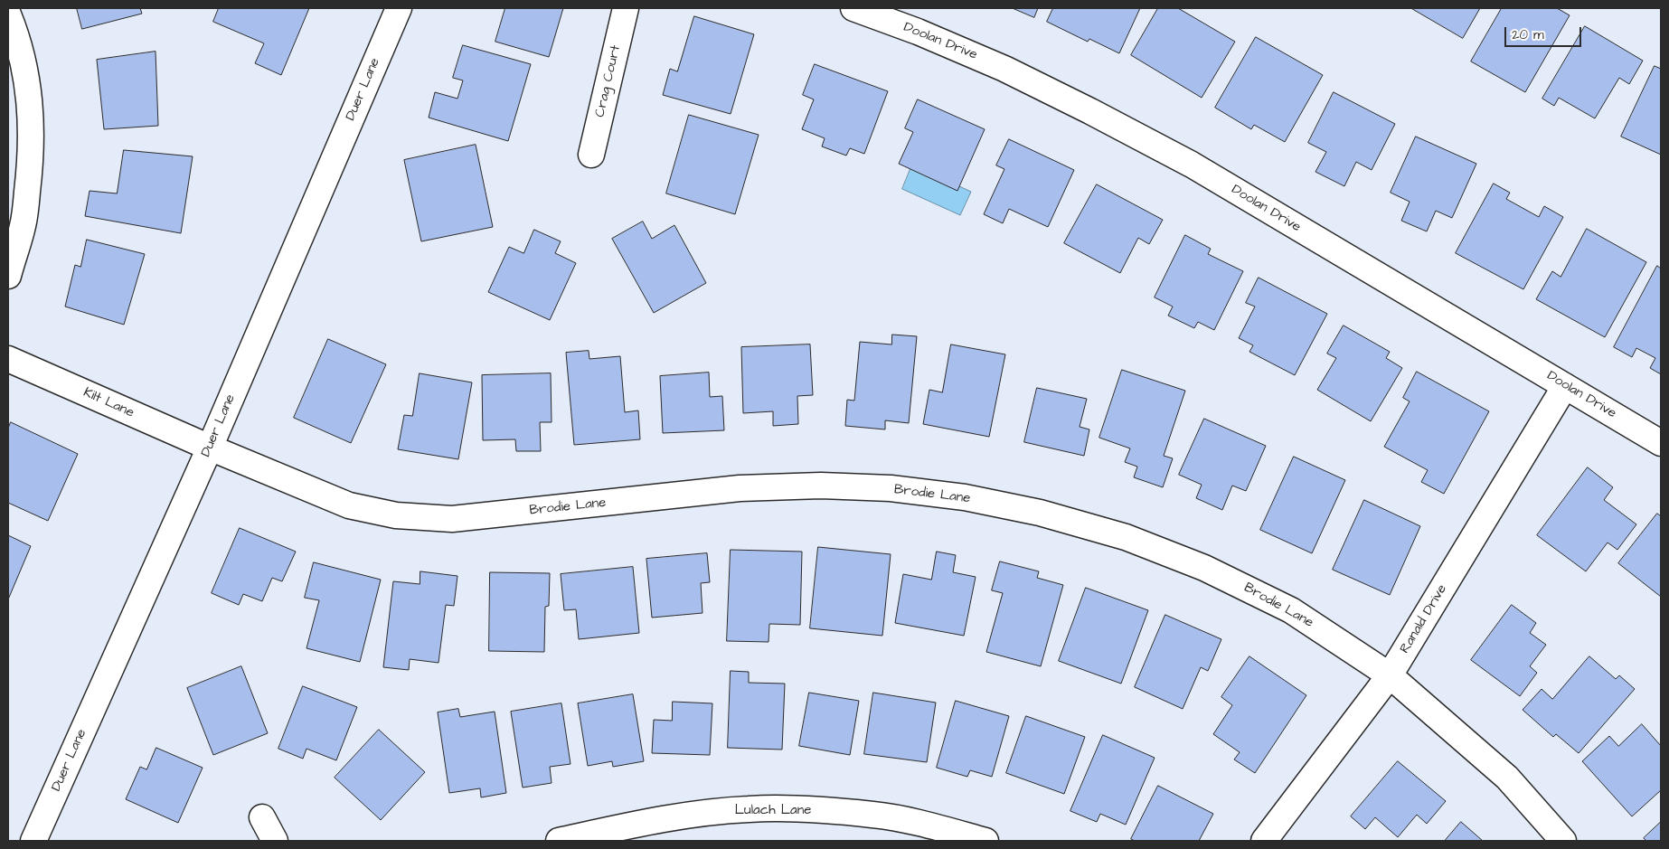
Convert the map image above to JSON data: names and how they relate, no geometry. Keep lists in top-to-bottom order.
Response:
{
  "streets": {
    "street": [
      "Doolan Drive",
      "Crag Court",
      "Duer Lane",
      "Kilt Lane",
      "Brodie Lane",
      "Ranald Drive",
      "Lulach Lane"
    ]
  },
  "crossings": [
    ["Doolan Drive", "Ranald Drive"],
    ["Duer Lane", "Kilt Lane"],
    ["Duer Lane", "Brodie Lane"],
    ["Kilt Lane", "Brodie Lane"],
    ["Brodie Lane", "Ranald Drive"]
  ],
  "scale_bar": "20 m"
}
